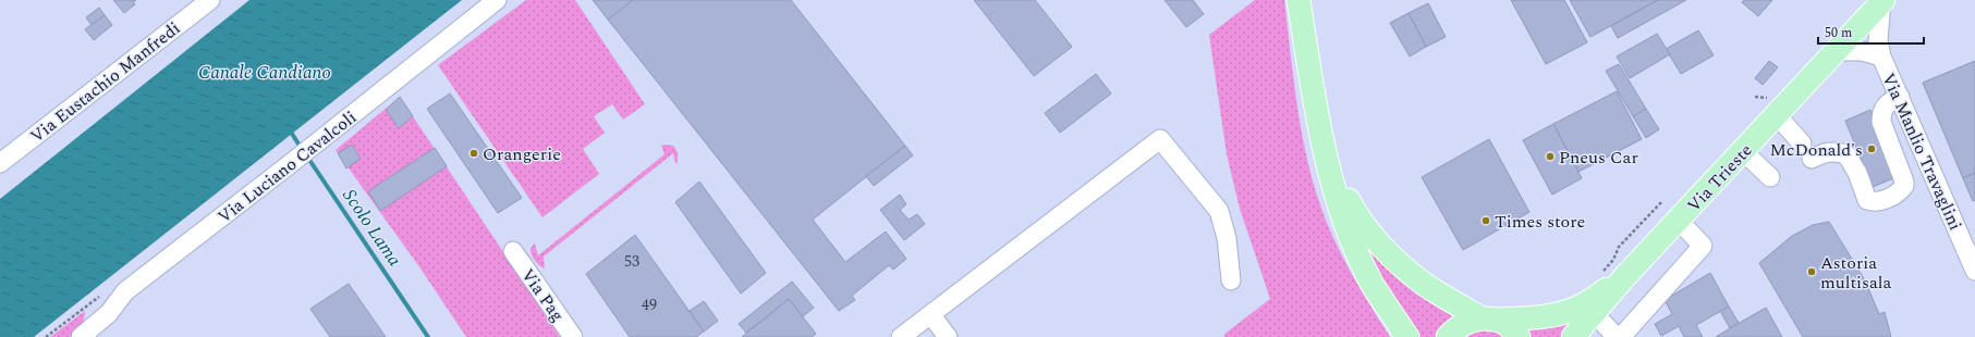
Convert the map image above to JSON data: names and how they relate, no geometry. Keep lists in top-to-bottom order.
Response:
{
  "streets": {
    "main road": ["Via Trieste"],
    "street": [
      "Via Eustachio Manfredi",
      "Via Manlio Travaglini",
      "Via Luciano Cavalcoli",
      "Via Pag"
    ]
  },
  "crossings": [
    ["Via Manlio Travaglini", "Via Trieste"]
  ],
  "water": ["Canale Candiano", "Scolo Lama"],
  "places": [
    "McDonald's",
    "Orangerie",
    "Pneus Car",
    "Times store",
    "Astoria multisala"
  ],
  "house_numbers": ["53", "49"],
  "scale_bar": "50 m"
}
